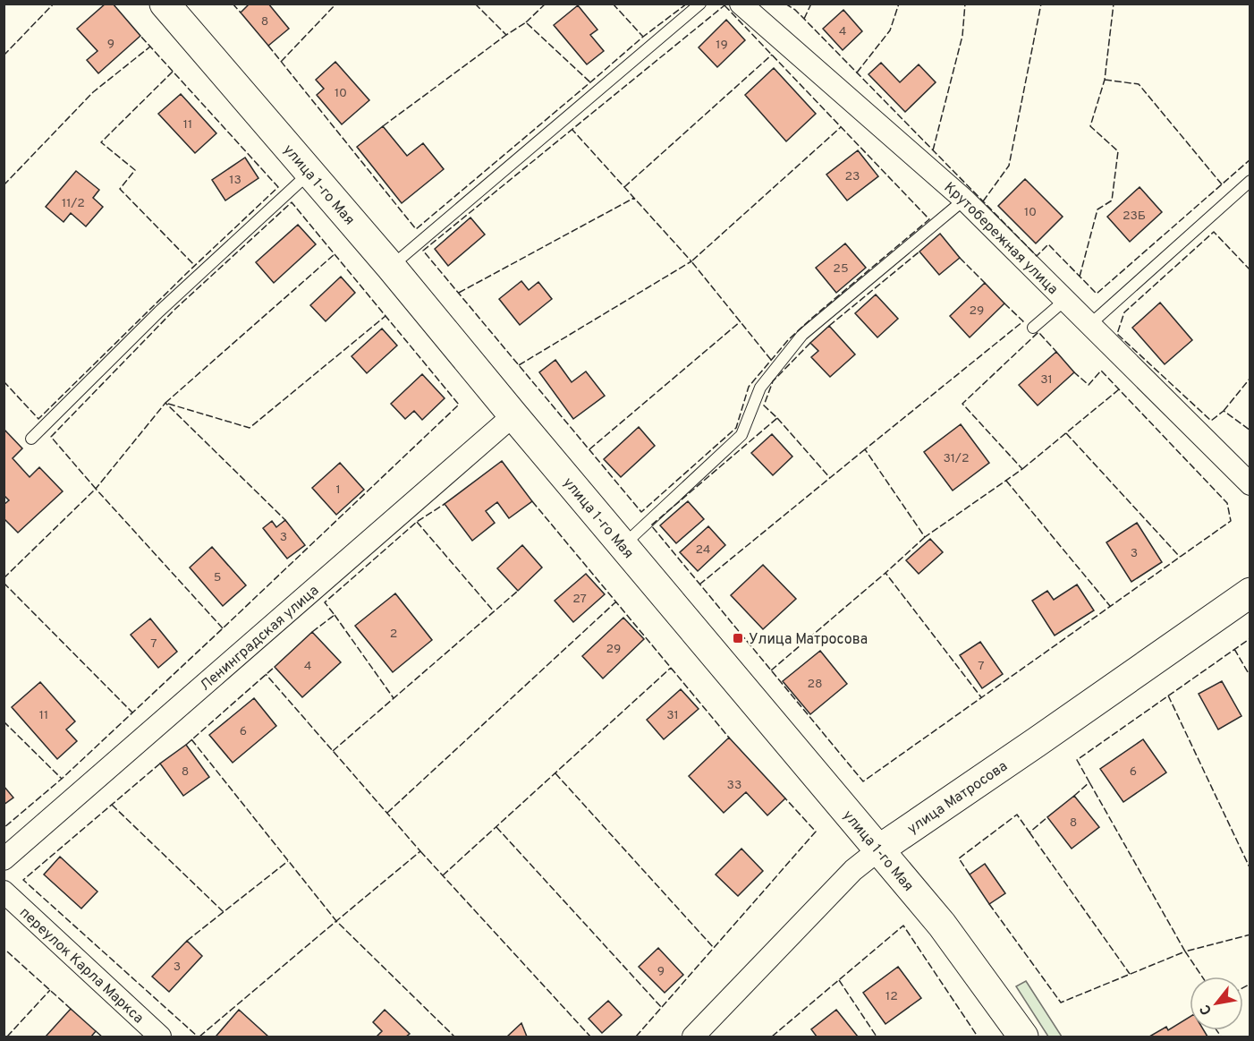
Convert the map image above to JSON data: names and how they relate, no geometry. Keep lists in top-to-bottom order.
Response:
{
  "streets": {
    "street": [
      "улица 1-го Мая",
      "Крутобережная улица",
      "Ленинградская улица",
      "улица Матросова",
      "переулок Карла Маркса"
    ]
  },
  "crossings": [
    ["улица 1-го Мая", "Ленинградская улица"],
    ["улица 1-го Мая", "улица Матросова"]
  ],
  "places": {
    "transit": ["Улица Матросова"]
  },
  "house_numbers": [
    "8",
    "4",
    "9",
    "19",
    "10",
    "11",
    "23",
    "13",
    "11/2",
    "10",
    "23Б",
    "25",
    "29",
    "31",
    "31/2",
    "1",
    "3",
    "24",
    "3",
    "5",
    "27",
    "2",
    "7",
    "29",
    "4",
    "7",
    "28",
    "11",
    "31",
    "6",
    "8",
    "6",
    "33",
    "8",
    "3",
    "9",
    "12"
  ],
  "north": "bottom left"
}
